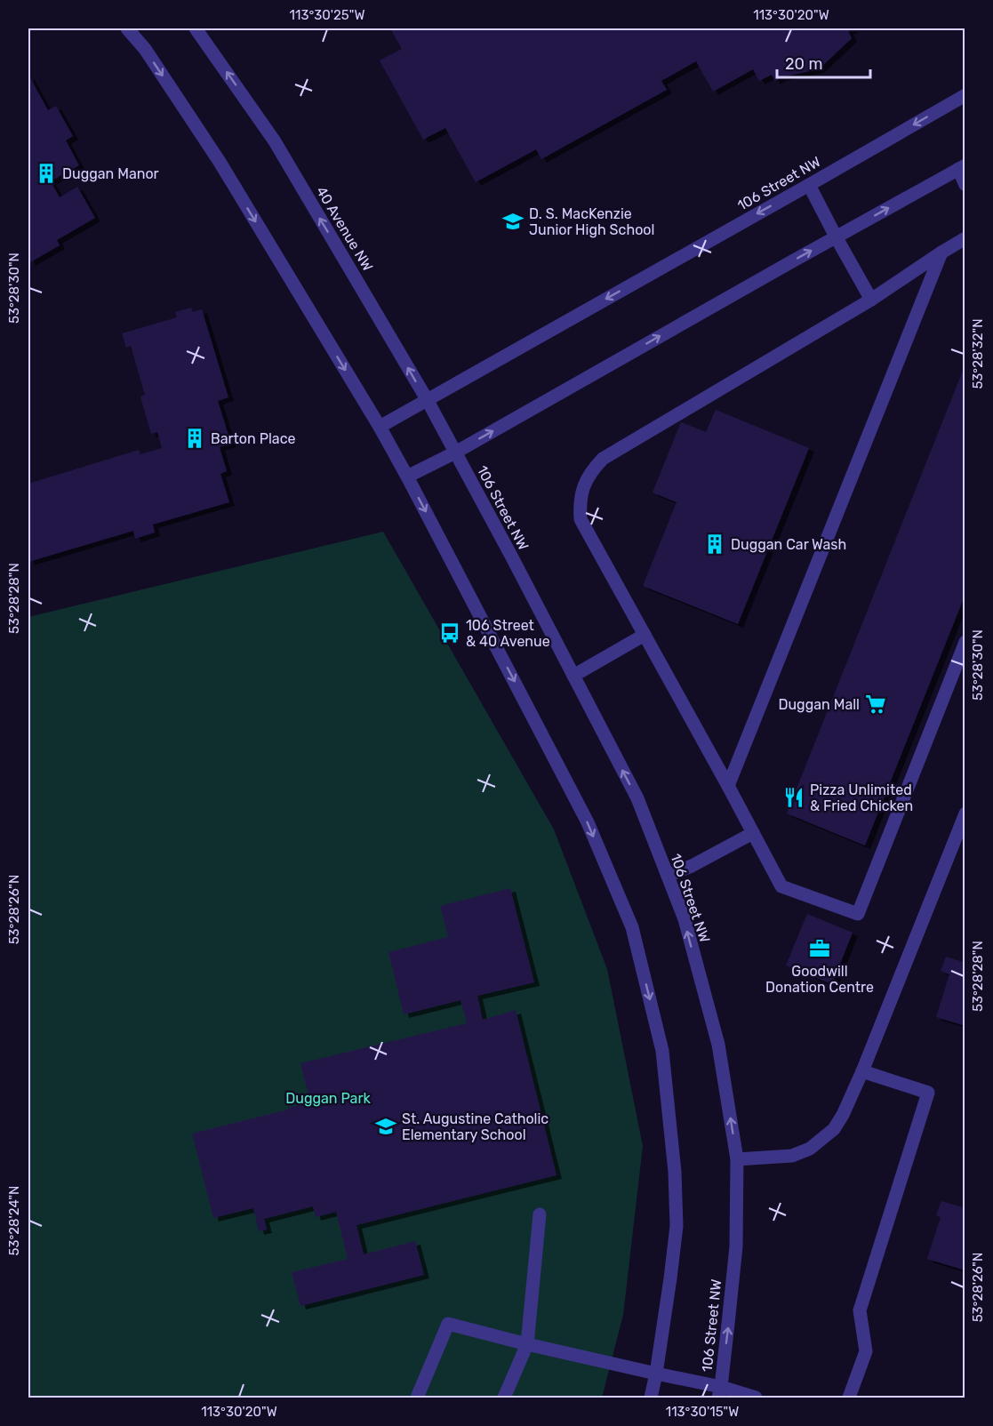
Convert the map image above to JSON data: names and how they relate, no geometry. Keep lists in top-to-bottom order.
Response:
{
  "streets": {
    "street": ["106 Street NW", "40 Avenue NW"]
  },
  "crossings": [
    ["106 Street NW", "40 Avenue NW"]
  ],
  "parks": ["Duggan Park"],
  "places": {
    "building": ["Duggan Manor", "Barton Place", "Duggan Car Wash"],
    "school or university": ["D. S. MacKenzie Junior High School", "St. Augustine Catholic Elementary School"],
    "bus stop": ["106 Street & 40 Avenue"],
    "supermarket": ["Duggan Mall"],
    "restaurant": ["Pizza Unlimited & Fried Chicken"],
    "office": ["Goodwill Donation Centre"]
  },
  "scale_bar": "20 m",
  "coordinates": [
    "113°30'25\"W",
    "113°30'20\"W",
    "53°28'30\"N",
    "53°28'32\"N",
    "53°28'28\"N",
    "53°28'26\"N",
    "53°28'24\"N",
    "113°30'15\"W"
  ]
}
